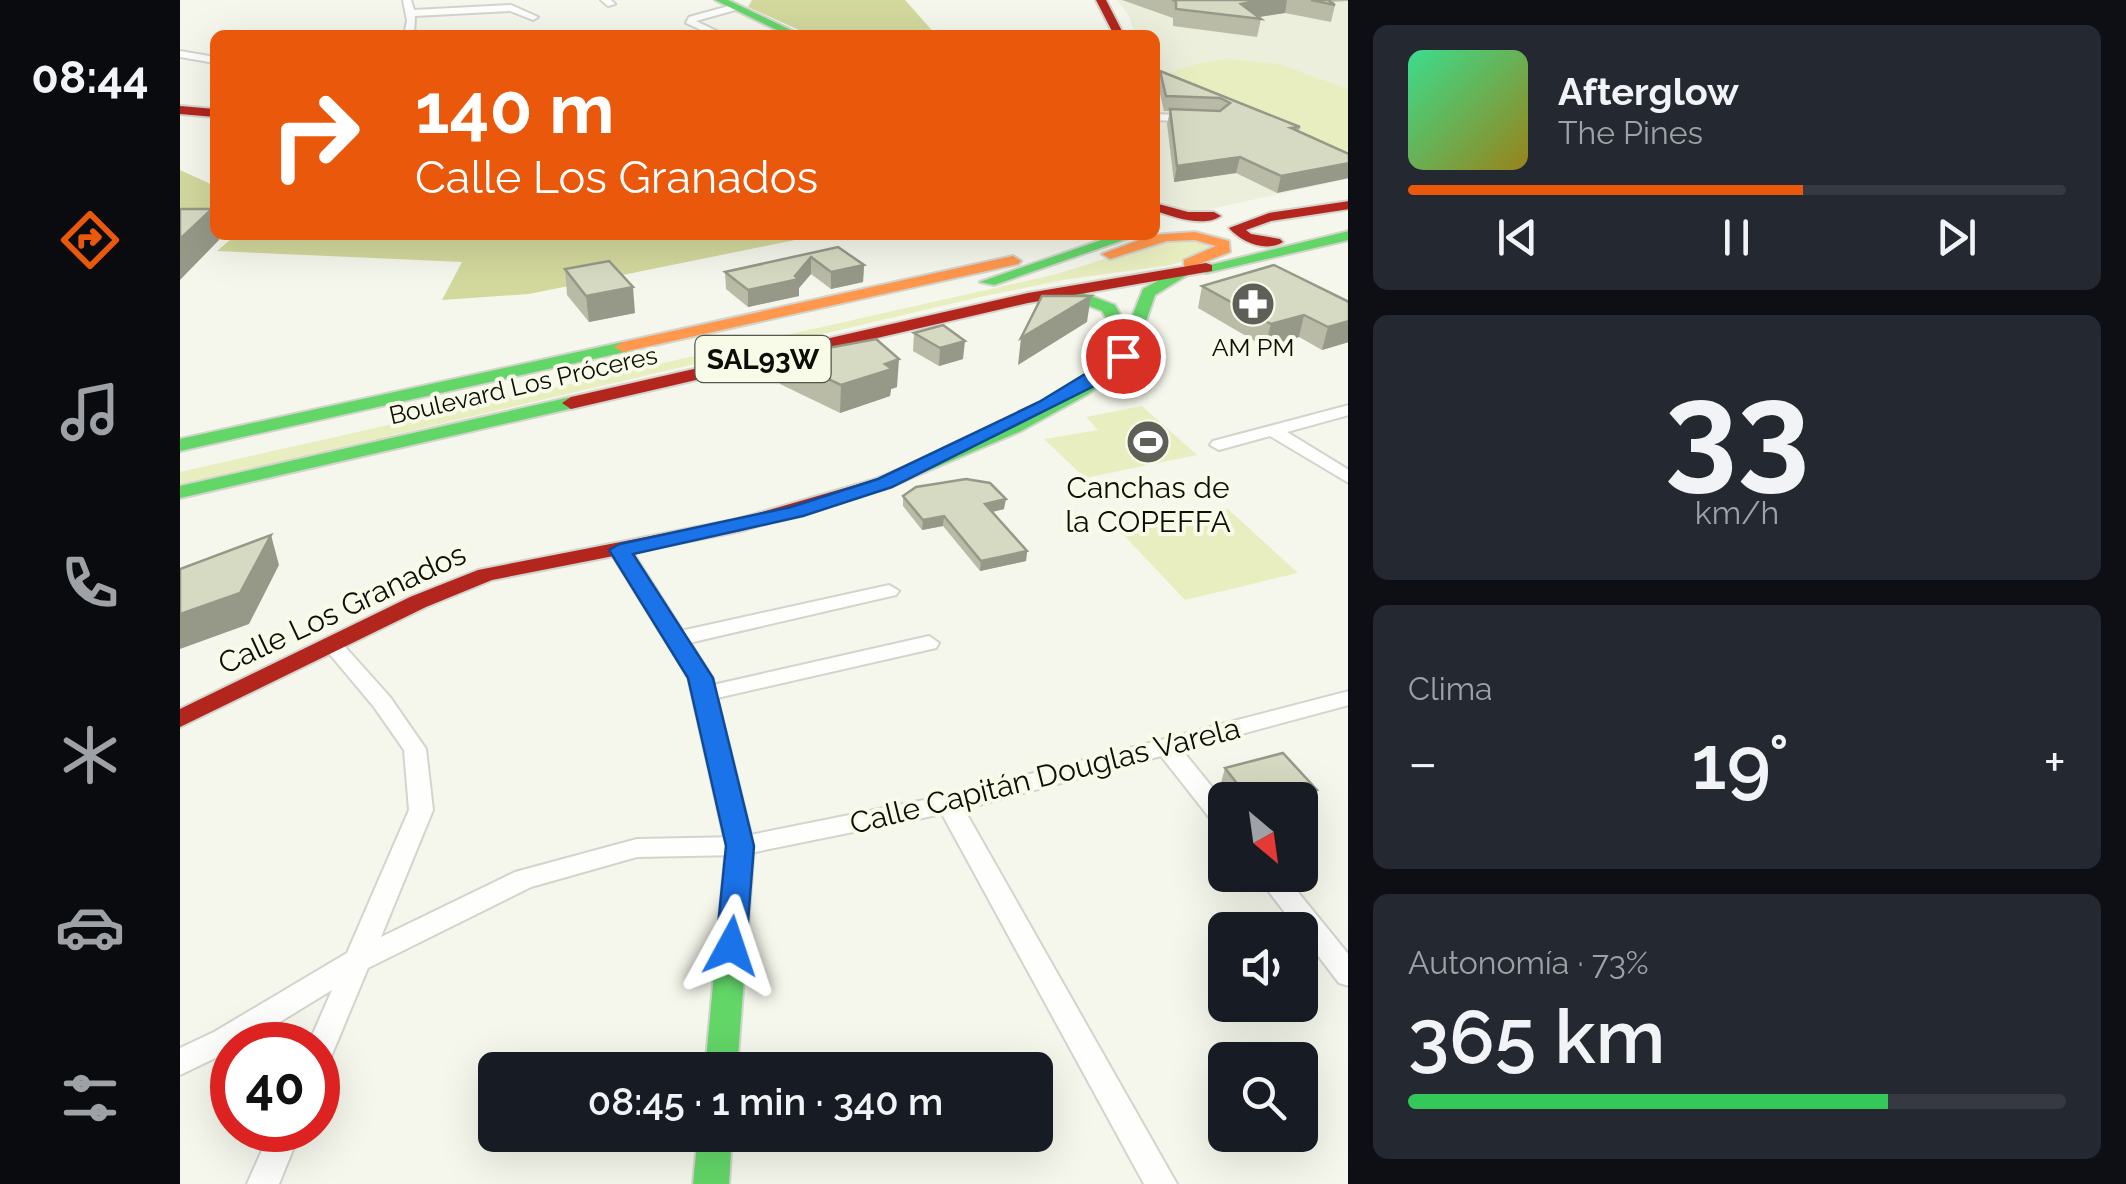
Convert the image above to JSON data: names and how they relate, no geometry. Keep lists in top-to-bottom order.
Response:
{
  "streets": {
    "main road": ["SAL93W", "Boulevard Los Próceres", "Calle Los Granados"],
    "street": ["Calle Capitán Douglas Varela"]
  },
  "crossings": [
    ["Boulevard Los Próceres", "Calle Los Granados"]
  ],
  "places": {
    "pharmacy": ["AM PM"],
    "sports": ["Canchas de la COPEFFA"]
  },
  "north": "bottom right",
  "page": {
    "tabs": "08:44",
    "turn": ["140 m", "Calle Los Granados"],
    "song": ["Afterglow", "The Pines"],
    "tile": [
      ["33", "km/h"],
      "Clima",
      ["Autonomía · 73%", "365 km"]
    ],
    "heat": ["−", "19°", "+"],
    "limit": "40",
    "trip": "08:45 · 1 min · 340 m"
  }
}
